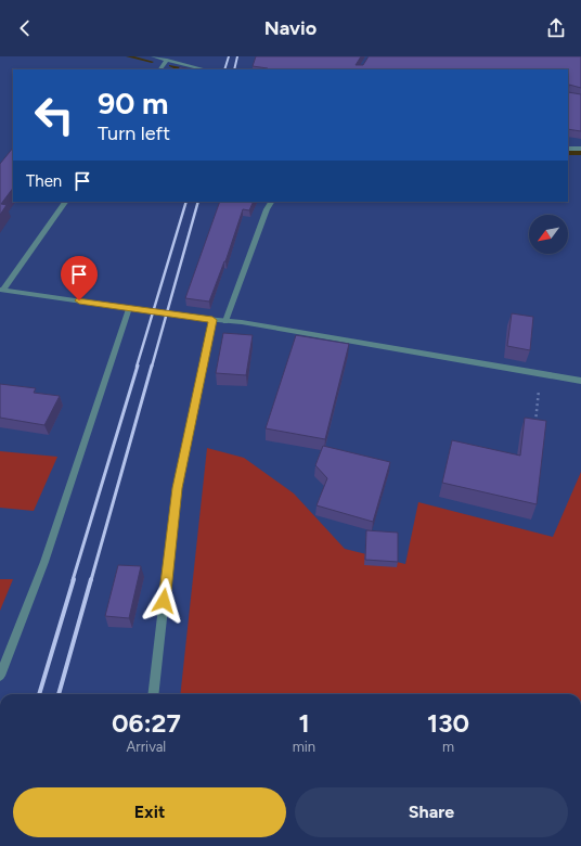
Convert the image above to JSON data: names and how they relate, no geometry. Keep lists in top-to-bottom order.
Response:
{
  "north": "bottom left",
  "page": {
    "header": "Navio",
    "turn": ["90 m", "Turn left"],
    "then": "Then",
    "eta": [
      "06:27",
      "Arrival",
      "1",
      "min",
      "130",
      "m"
    ],
    "buttons": ["Exit", "Share"]
  }
}
